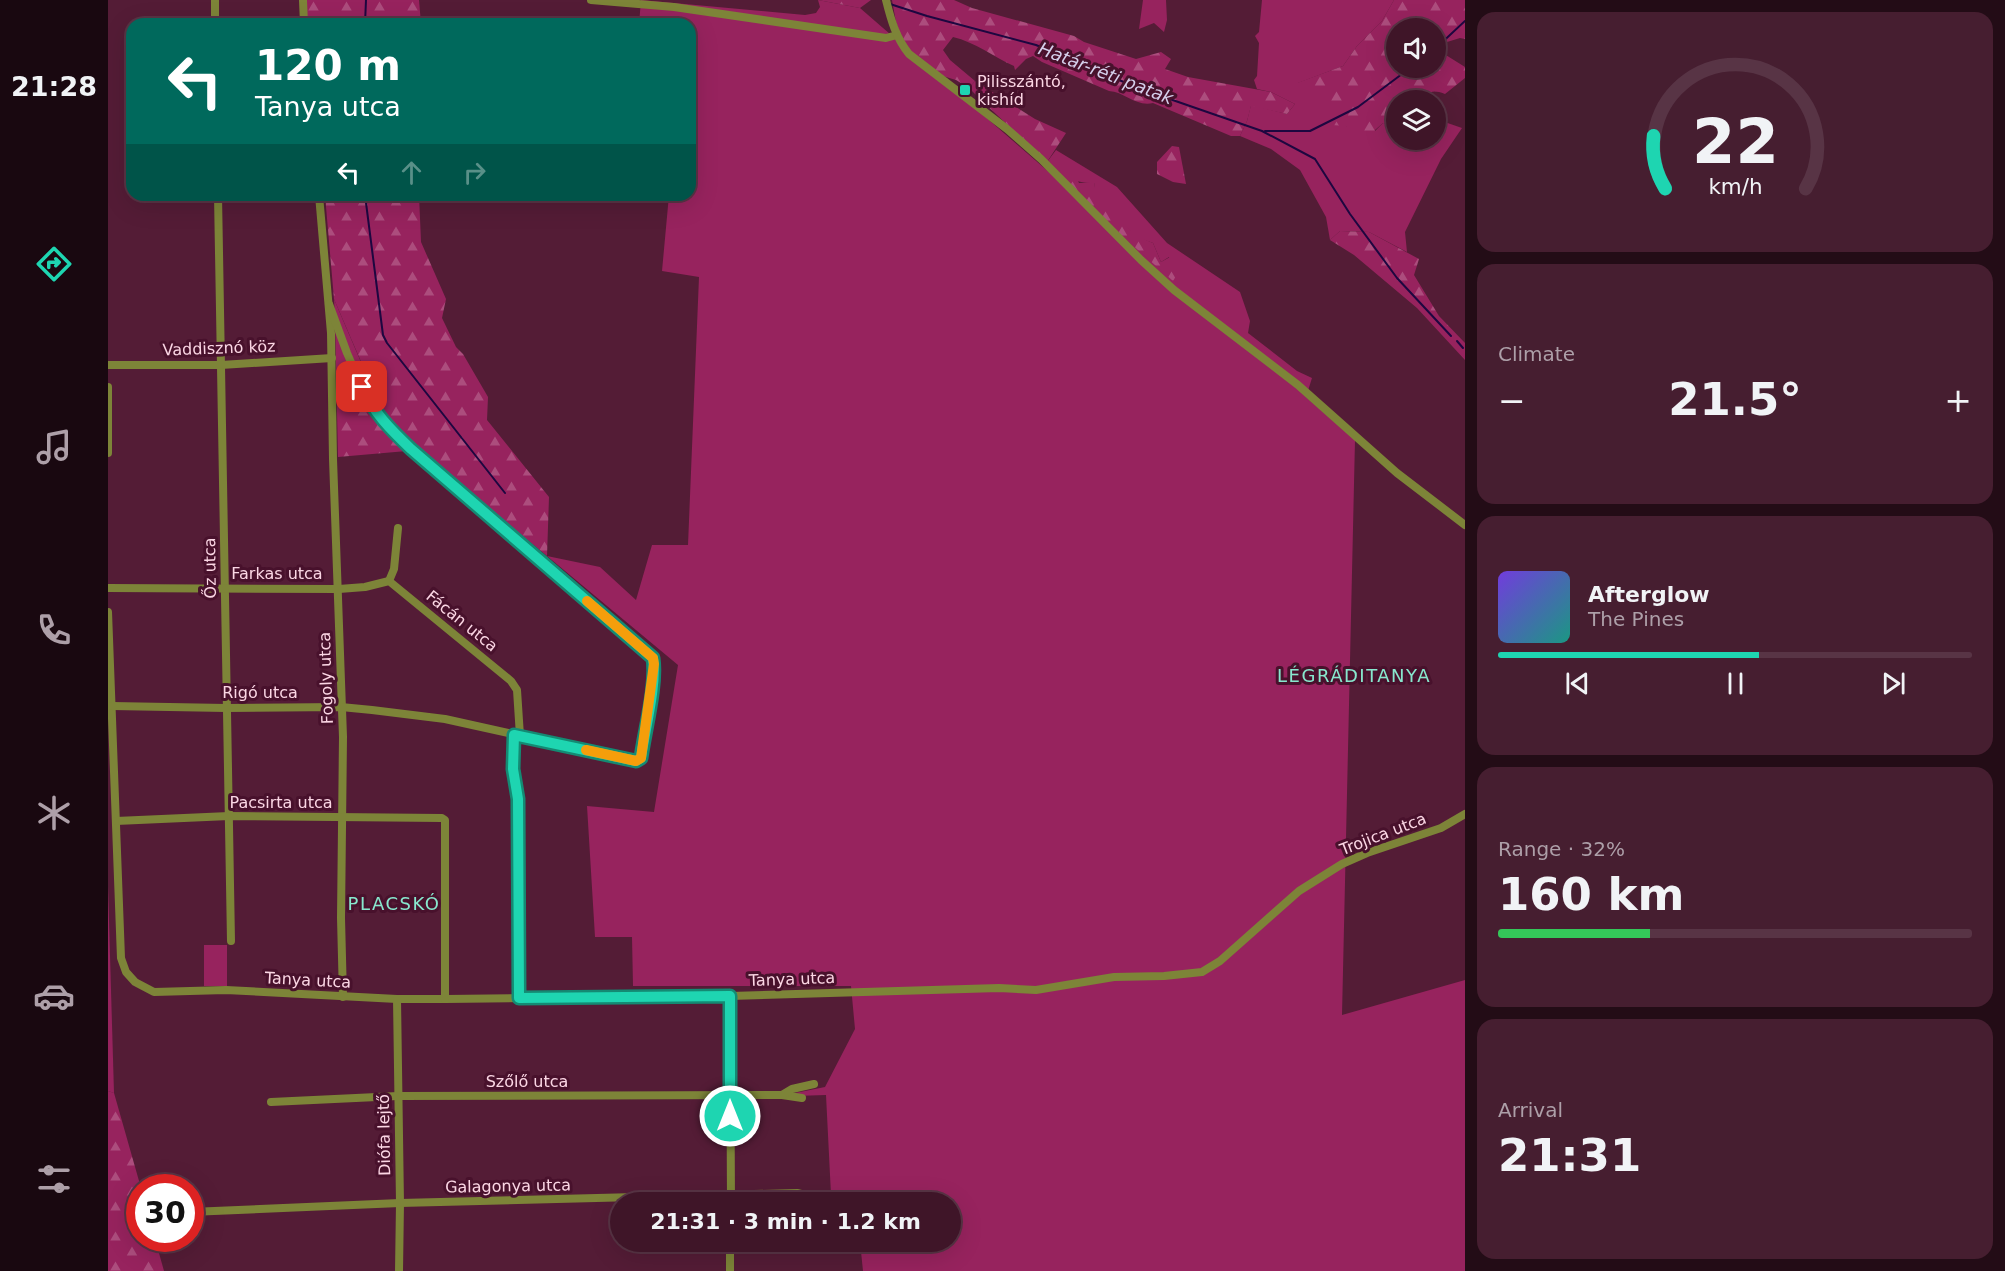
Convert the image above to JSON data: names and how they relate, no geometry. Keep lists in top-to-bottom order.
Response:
{
  "streets": {
    "street": [
      "Vaddisznó köz",
      "Őz utca",
      "Farkas utca",
      "Fácán utca",
      "Fogoly utca",
      "Rigó utca",
      "Pacsirta utca",
      "Trojica utca",
      "Tanya utca",
      "Szőlő utca",
      "Diófa lejtő",
      "Galagonya utca"
    ]
  },
  "crossings": [
    ["Vaddisznó köz", "Őz utca"],
    ["Vaddisznó köz", "Fogoly utca"],
    ["Őz utca", "Farkas utca"],
    ["Őz utca", "Rigó utca"],
    ["Őz utca", "Pacsirta utca"],
    ["Farkas utca", "Fogoly utca"],
    ["Fácán utca", "Rigó utca"],
    ["Fácán utca", "Tanya utca"],
    ["Fogoly utca", "Rigó utca"],
    ["Fogoly utca", "Pacsirta utca"],
    ["Fogoly utca", "Tanya utca"],
    ["Pacsirta utca", "Tanya utca"],
    ["Trojica utca", "Tanya utca"],
    ["Tanya utca", "Diófa lejtő"],
    ["Szőlő utca", "Diófa lejtő"],
    ["Diófa lejtő", "Galagonya utca"]
  ],
  "districts": ["LÉGRÁDITANYA", "PLACSKÓ"],
  "water": ["Határ-réti patak"],
  "places": {
    "transit": ["Pilisszántó, kishíd"]
  },
  "page": {
    "tabs": "21:28",
    "turn": ["120 m", "Tanya utca"],
    "tile": [
      "Climate",
      ["Range · 32%", "160 km"],
      ["Arrival", "21:31"]
    ],
    "heat": ["−", "21.5°", "+"],
    "song": ["Afterglow", "The Pines"],
    "limit": "30",
    "trip": "21:31 · 3 min · 1.2 km",
    "gauge": ["22", "km/h"]
  }
}
